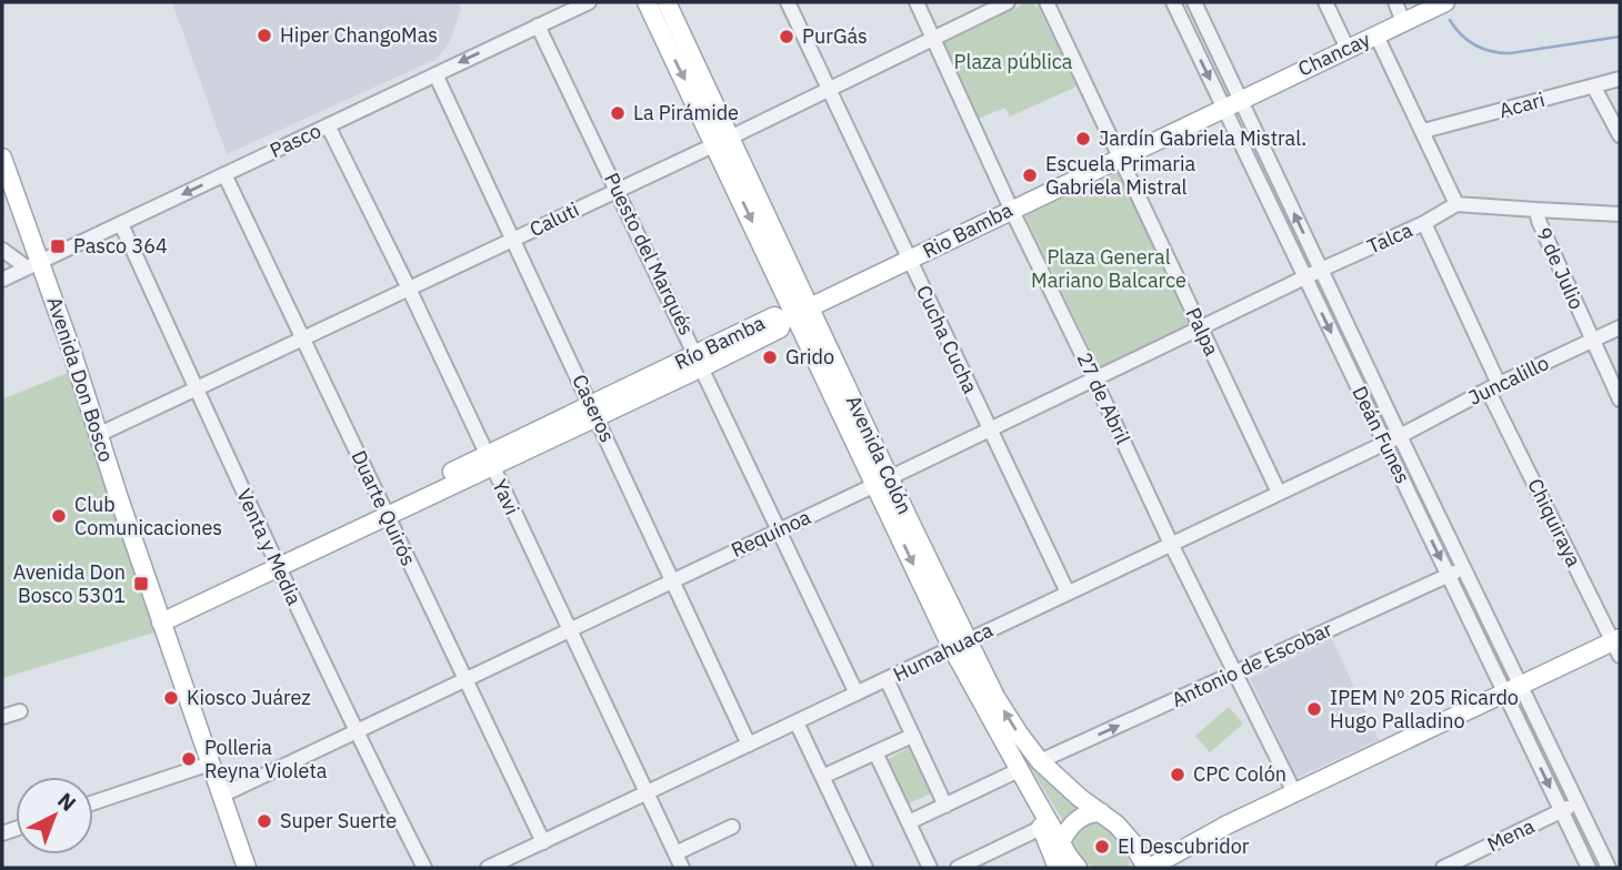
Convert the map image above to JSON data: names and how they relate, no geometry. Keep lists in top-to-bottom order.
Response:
{
  "streets": {
    "main road": [
      "Chancay",
      "Rio Bamba",
      "Río Bamba",
      "Avenida Don Bosco",
      "Avenida Colón"
    ],
    "street": [
      "Acari",
      "Pasco",
      "Caluti",
      "Talca",
      "Puesto del Marqués",
      "9 de Julio",
      "Palpa",
      "Cucha Cucha",
      "Juncalillo",
      "27 de Abril",
      "Caseros",
      "Deán Funes",
      "Yavi",
      "Duarte Quirós",
      "Chiquiraya",
      "Requínoa",
      "Venta y Media",
      "Humahuaca",
      "Antonio de Escobar",
      "Mena"
    ]
  },
  "crossings": [
    ["Chancay", "Rio Bamba"],
    ["Chancay", "Deán Funes"],
    ["Pasco", "Puesto del Marqués"],
    ["Pasco", "Avenida Don Bosco"],
    ["Pasco", "Caseros"],
    ["Pasco", "Yavi"],
    ["Pasco", "Duarte Quirós"],
    ["Pasco", "Venta y Media"],
    ["Caluti", "Puesto del Marqués"],
    ["Caluti", "Cucha Cucha"],
    ["Caluti", "Avenida Don Bosco"],
    ["Caluti", "27 de Abril"],
    ["Caluti", "Caseros"],
    ["Caluti", "Avenida Colón"],
    ["Caluti", "Yavi"],
    ["Caluti", "Duarte Quirós"],
    ["Caluti", "Venta y Media"],
    ["Rio Bamba", "Palpa"],
    ["Rio Bamba", "Cucha Cucha"],
    ["Rio Bamba", "Río Bamba"],
    ["Rio Bamba", "27 de Abril"],
    ["Rio Bamba", "Deán Funes"],
    ["Rio Bamba", "Avenida Colón"],
    ["Talca", "9 de Julio"],
    ["Talca", "Deán Funes"],
    ["Talca", "Chiquiraya"],
    ["Talca", "Requínoa"],
    ["Puesto del Marqués", "Río Bamba"],
    ["Puesto del Marqués", "Requínoa"],
    ["Puesto del Marqués", "Humahuaca"],
    ["9 de Julio", "Juncalillo"],
    ["Palpa", "Requínoa"],
    ["Palpa", "Humahuaca"],
    ["Cucha Cucha", "Requínoa"],
    ["Cucha Cucha", "Humahuaca"],
    ["Río Bamba", "Avenida Don Bosco"],
    ["Río Bamba", "Caseros"],
    ["Río Bamba", "Avenida Colón"],
    ["Río Bamba", "Yavi"],
    ["Río Bamba", "Duarte Quirós"],
    ["Río Bamba", "Venta y Media"],
    ["Avenida Don Bosco", "Requínoa"],
    ["Juncalillo", "Deán Funes"],
    ["Juncalillo", "Chiquiraya"],
    ["Juncalillo", "Humahuaca"],
    ["27 de Abril", "Requínoa"],
    ["27 de Abril", "Humahuaca"],
    ["27 de Abril", "Antonio de Escobar"],
    ["Caseros", "Requínoa"],
    ["Caseros", "Humahuaca"],
    ["Deán Funes", "Requínoa"],
    ["Deán Funes", "Humahuaca"],
    ["Deán Funes", "Antonio de Escobar"],
    ["Deán Funes", "Mena"],
    ["Avenida Colón", "Requínoa"],
    ["Avenida Colón", "Humahuaca"],
    ["Avenida Colón", "Antonio de Escobar"],
    ["Yavi", "Requínoa"],
    ["Yavi", "Humahuaca"],
    ["Duarte Quirós", "Requínoa"],
    ["Duarte Quirós", "Humahuaca"],
    ["Requínoa", "Venta y Media"]
  ],
  "one_way": ["Pasco", "Antonio de Escobar"],
  "parks": ["Plaza pública", "Plaza General Mariano Balcarce"],
  "places": {
    "other": [
      "Hiper ChangoMas",
      "PurGás",
      "La Pirámide",
      "Jardín Gabriela Mistral.",
      "Escuela Primaria Gabriela Mistral",
      "Grido",
      "Club Comunicaciones",
      "Kiosco Juárez",
      "IPEM Nº 205 Ricardo Hugo Palladino",
      "Polleria Reyna Violeta",
      "CPC Colón",
      "Super Suerte",
      "El Descubridor"
    ],
    "transit": ["Pasco 364", "Avenida Don Bosco 5301"]
  },
  "north": "top right"
}
